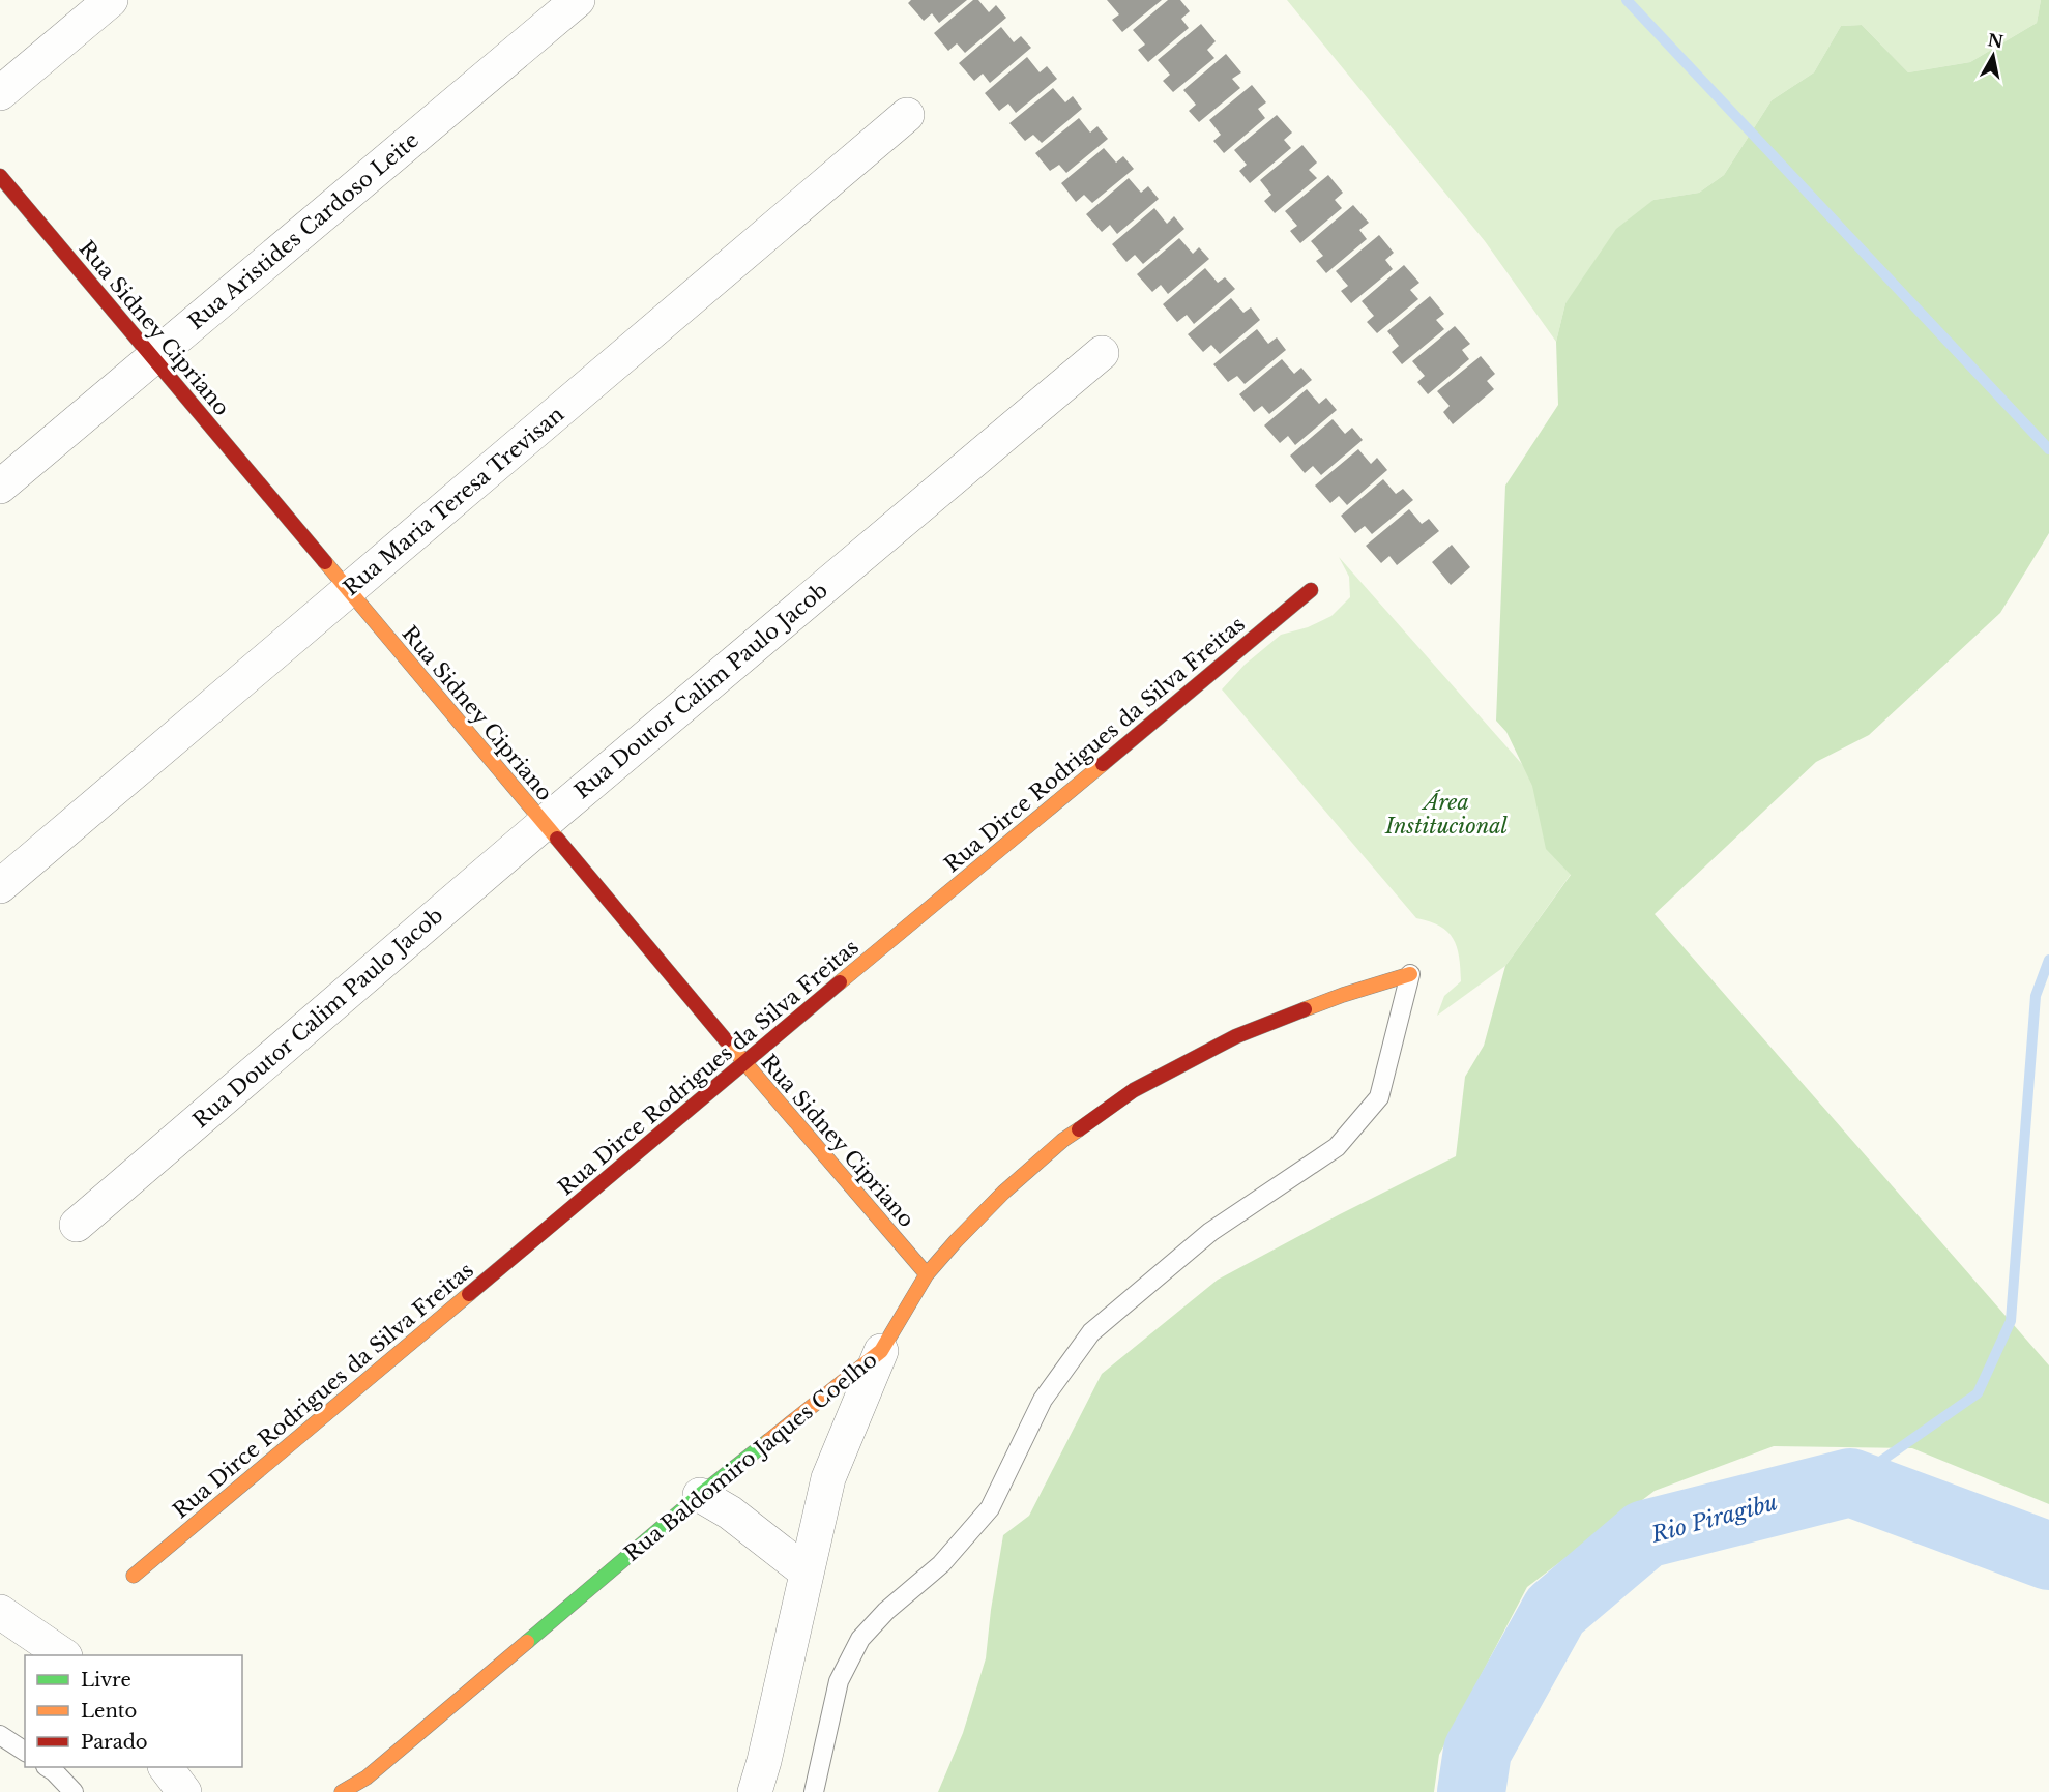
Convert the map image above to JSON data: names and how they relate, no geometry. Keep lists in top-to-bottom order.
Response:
{
  "streets": {
    "street": [
      "Rua Aristides Cardoso Leite",
      "Rua Sidney Cipriano",
      "Rua Maria Teresa Trevisan",
      "Rua Doutor Calim Paulo Jacob",
      "Rua Dirce Rodrigues da Silva Freitas",
      "Rua Baldomiro Jaques Coelho"
    ]
  },
  "crossings": [
    ["Rua Aristides Cardoso Leite", "Rua Sidney Cipriano"],
    ["Rua Sidney Cipriano", "Rua Maria Teresa Trevisan"],
    ["Rua Sidney Cipriano", "Rua Doutor Calim Paulo Jacob"],
    ["Rua Sidney Cipriano", "Rua Dirce Rodrigues da Silva Freitas"],
    ["Rua Sidney Cipriano", "Rua Baldomiro Jaques Coelho"]
  ],
  "water": ["Rio Piragibu"],
  "parks": ["Área Institucional"],
  "legend": ["Livre", "Lento", "Parado"],
  "north": "top"
}
